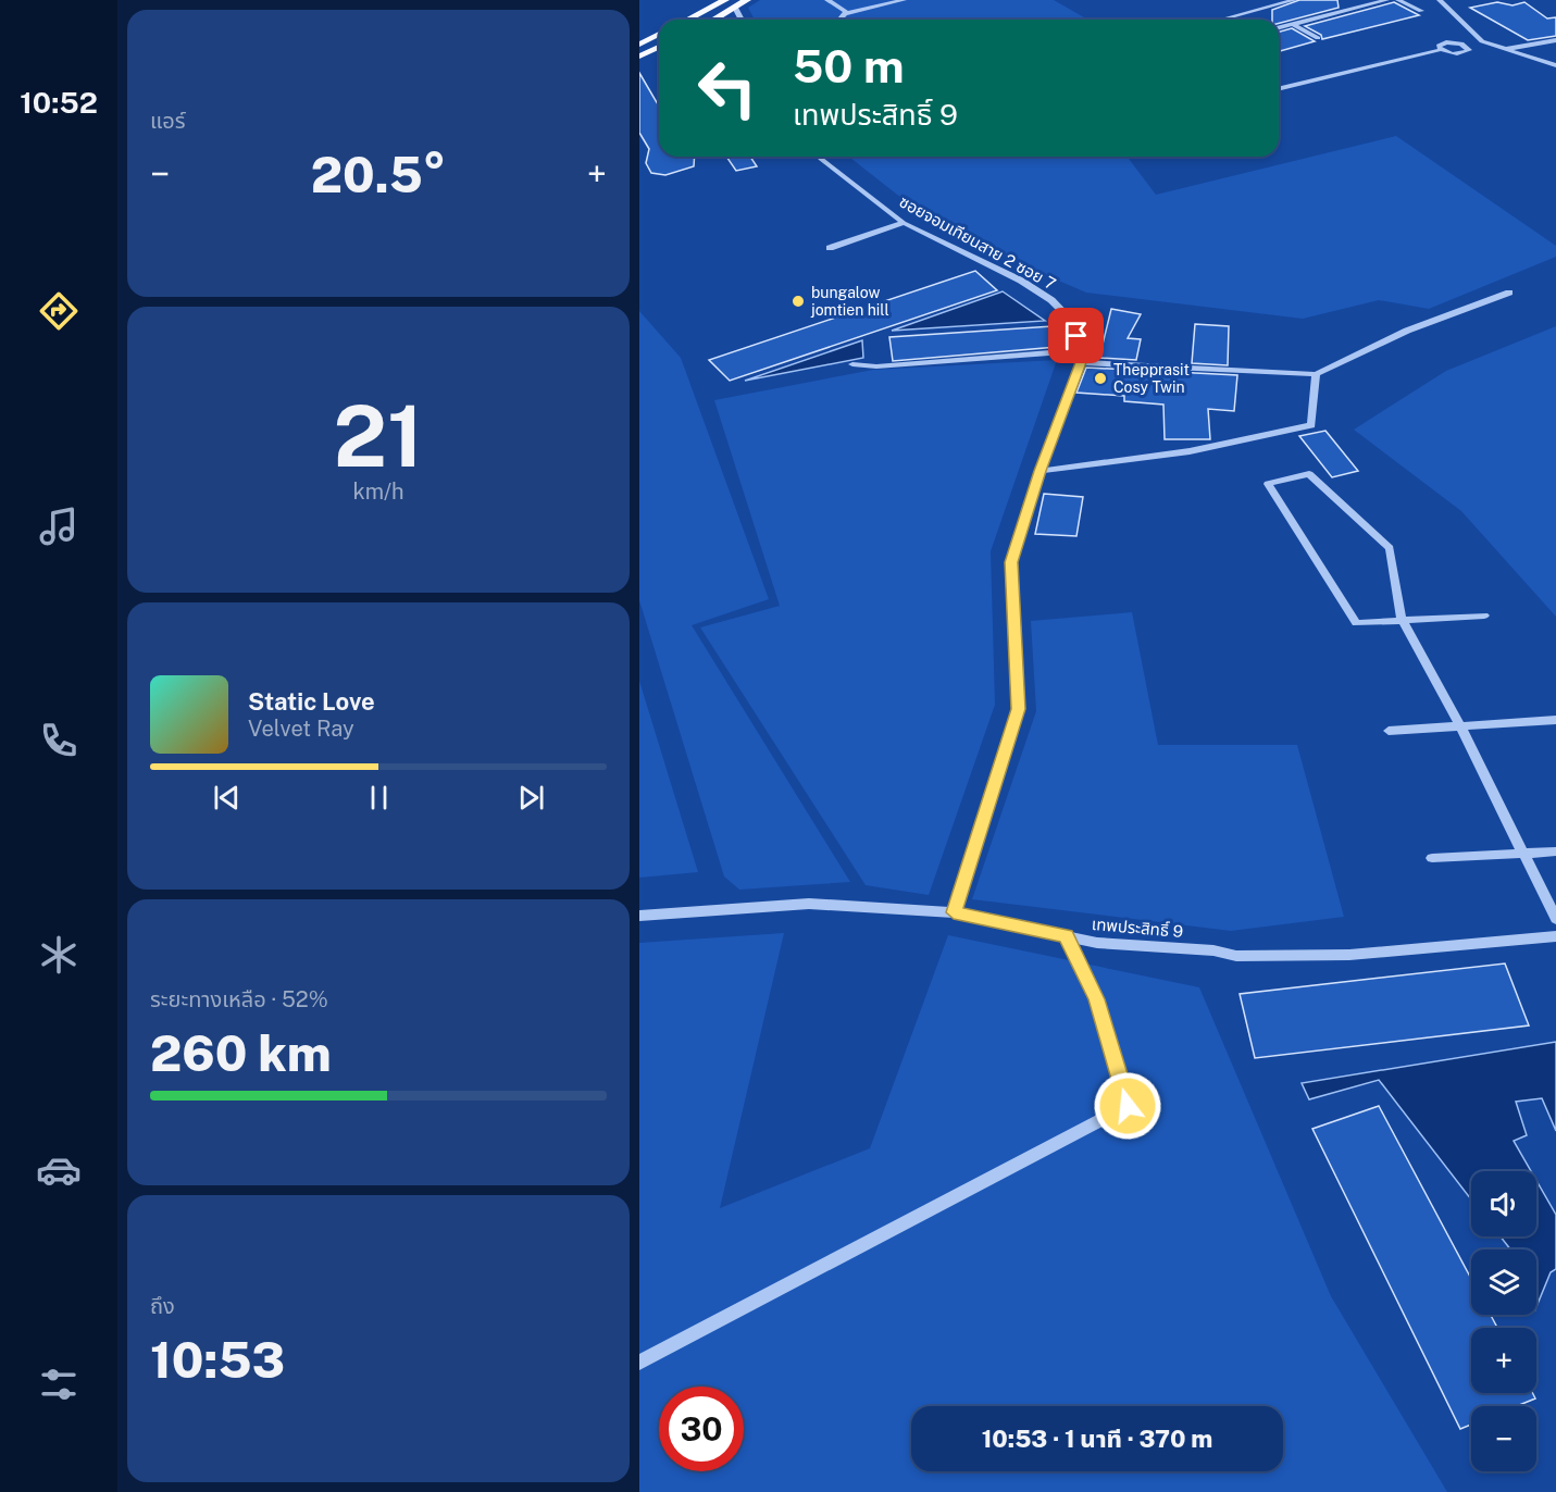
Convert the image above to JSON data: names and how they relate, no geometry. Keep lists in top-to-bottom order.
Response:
{
  "streets": {
    "street": ["ซอยจอมเทียนสาย 2 ซอย 7", "เทพประสิทธิ์ 9"]
  },
  "crossings": [
    ["ซอยจอมเทียนสาย 2 ซอย 7", "เทพประสิทธิ์ 9"]
  ],
  "places": ["bungalow jomtien hill", "Thepprasit Cosy Twin"],
  "page": {
    "tabs": "10:52",
    "tile": [
      "แอร์",
      ["21", "km/h"],
      ["ระยะทางเหลือ · 52%", "260 km"],
      ["ถึง", "10:53"]
    ],
    "turn": ["50 m", "เทพประสิทธิ์ 9"],
    "heat": ["−", "20.5°", "+"],
    "song": ["Static Love", "Velvet Ray"],
    "map_buttons": ["+", "−"],
    "limit": "30",
    "trip": "10:53 · 1 นาที · 370 m"
  }
}
